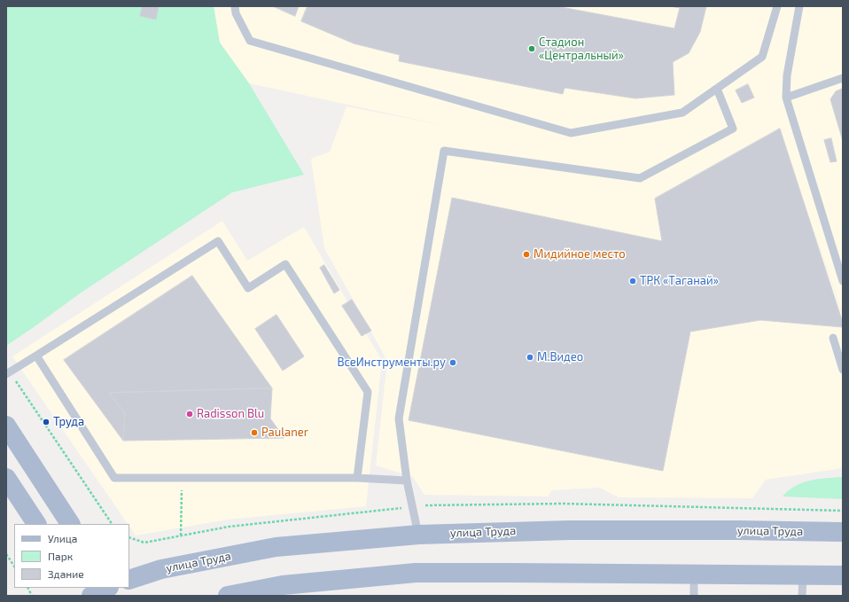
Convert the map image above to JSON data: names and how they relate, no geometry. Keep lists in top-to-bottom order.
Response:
{
  "streets": {
    "main road": ["улица Труда"]
  },
  "places": [
    "Стадион «Центральный»",
    "Мидийное место",
    "ТРК «Таганай»",
    "М.Видео",
    "ВсеИнструменты.ру",
    "Radisson Blu",
    "Труда",
    "Paulaner"
  ],
  "legend": ["Улица", "Парк", "Здание"]
}
